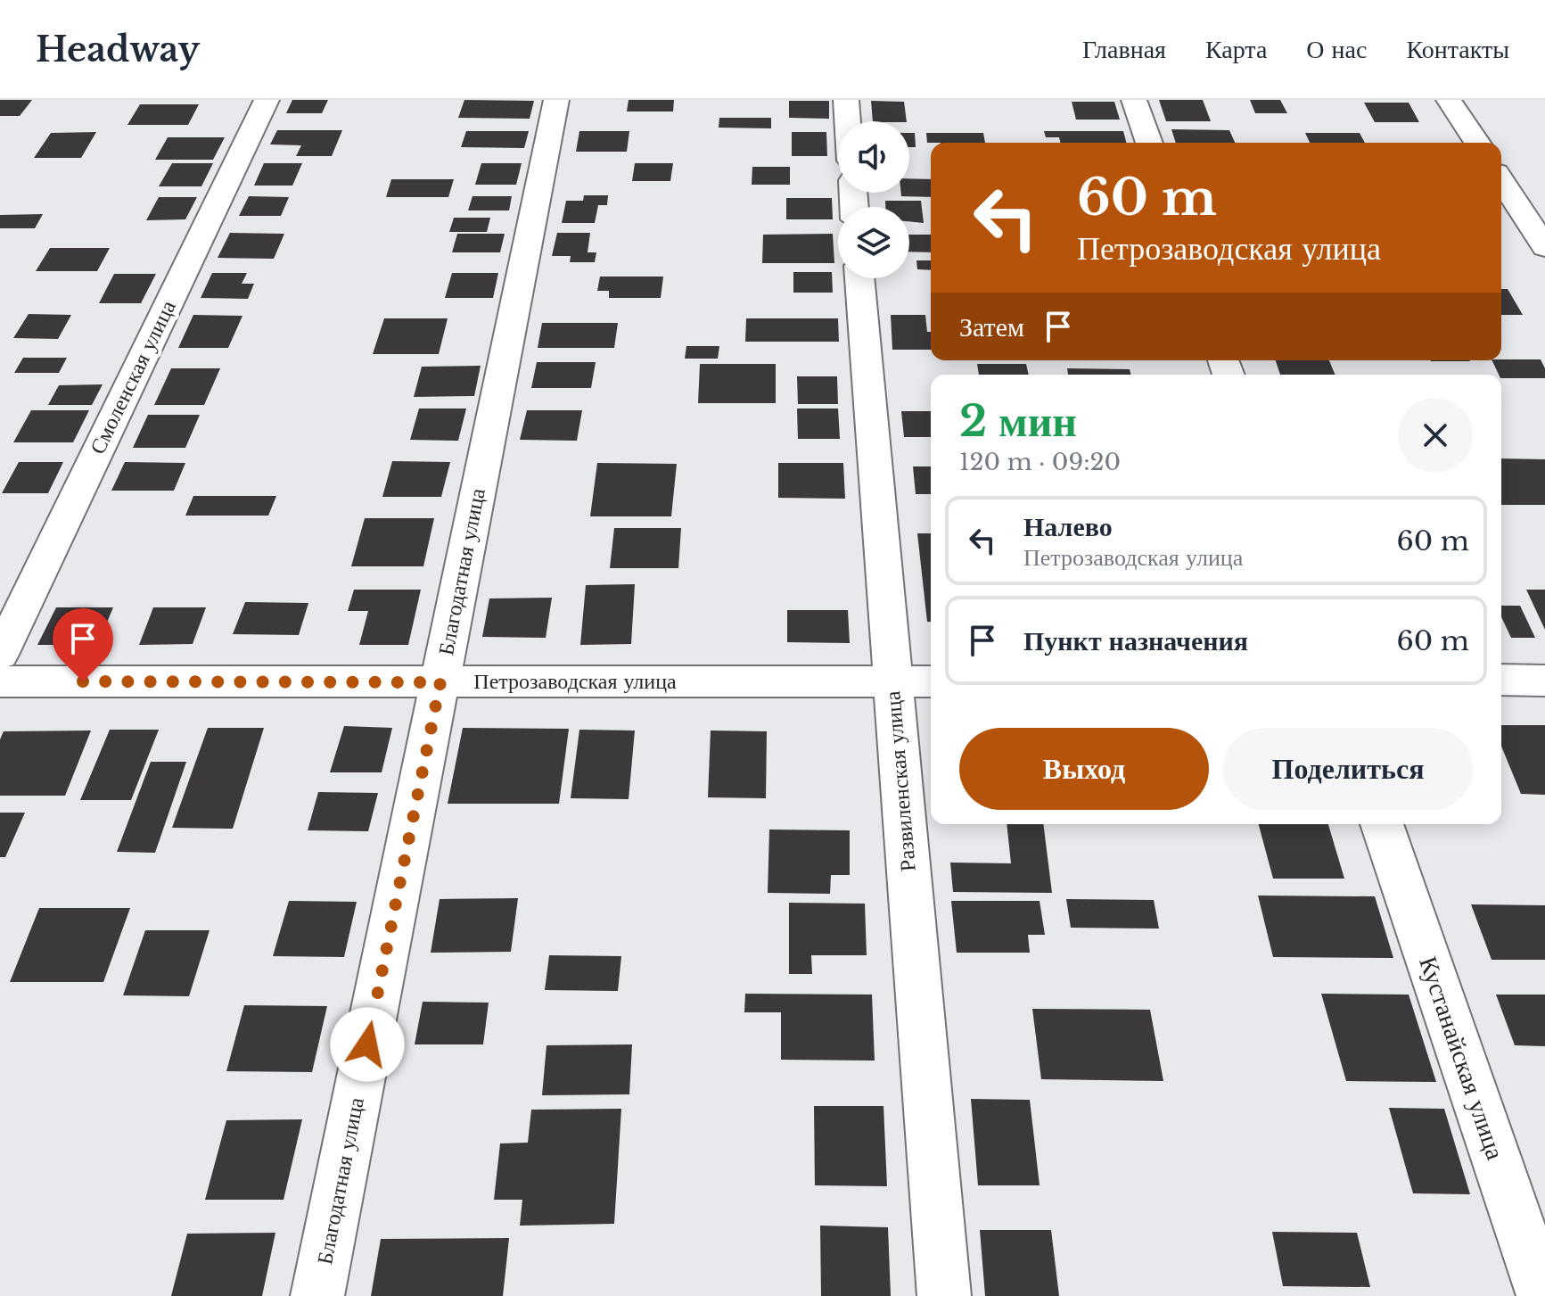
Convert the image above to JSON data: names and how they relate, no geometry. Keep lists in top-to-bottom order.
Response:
{
  "streets": {
    "street": [
      "Смоленская улица",
      "Благодатная улица",
      "Петрозаводская улица",
      "Развиленская улица",
      "Кустанайская улица"
    ]
  },
  "crossings": [
    ["Благодатная улица", "Петрозаводская улица"],
    ["Петрозаводская улица", "Развиленская улица"]
  ],
  "page": {
    "header": "Headway",
    "nav": [
      "Главная",
      "Карта",
      "О нас",
      "Контакты"
    ],
    "turn": ["60 m", "Петрозаводская улица"],
    "then": "Затем",
    "heading": ["2 мин", "120 m · 09:20"],
    "list": [
      {
        "name": "Налево",
        "note": "Петрозаводская улица",
        "value": "60 m"
      },
      {
        "name": "Пункт назначения",
        "value": "60 m"
      }
    ],
    "buttons": ["Выход", "Поделиться"]
  }
}
